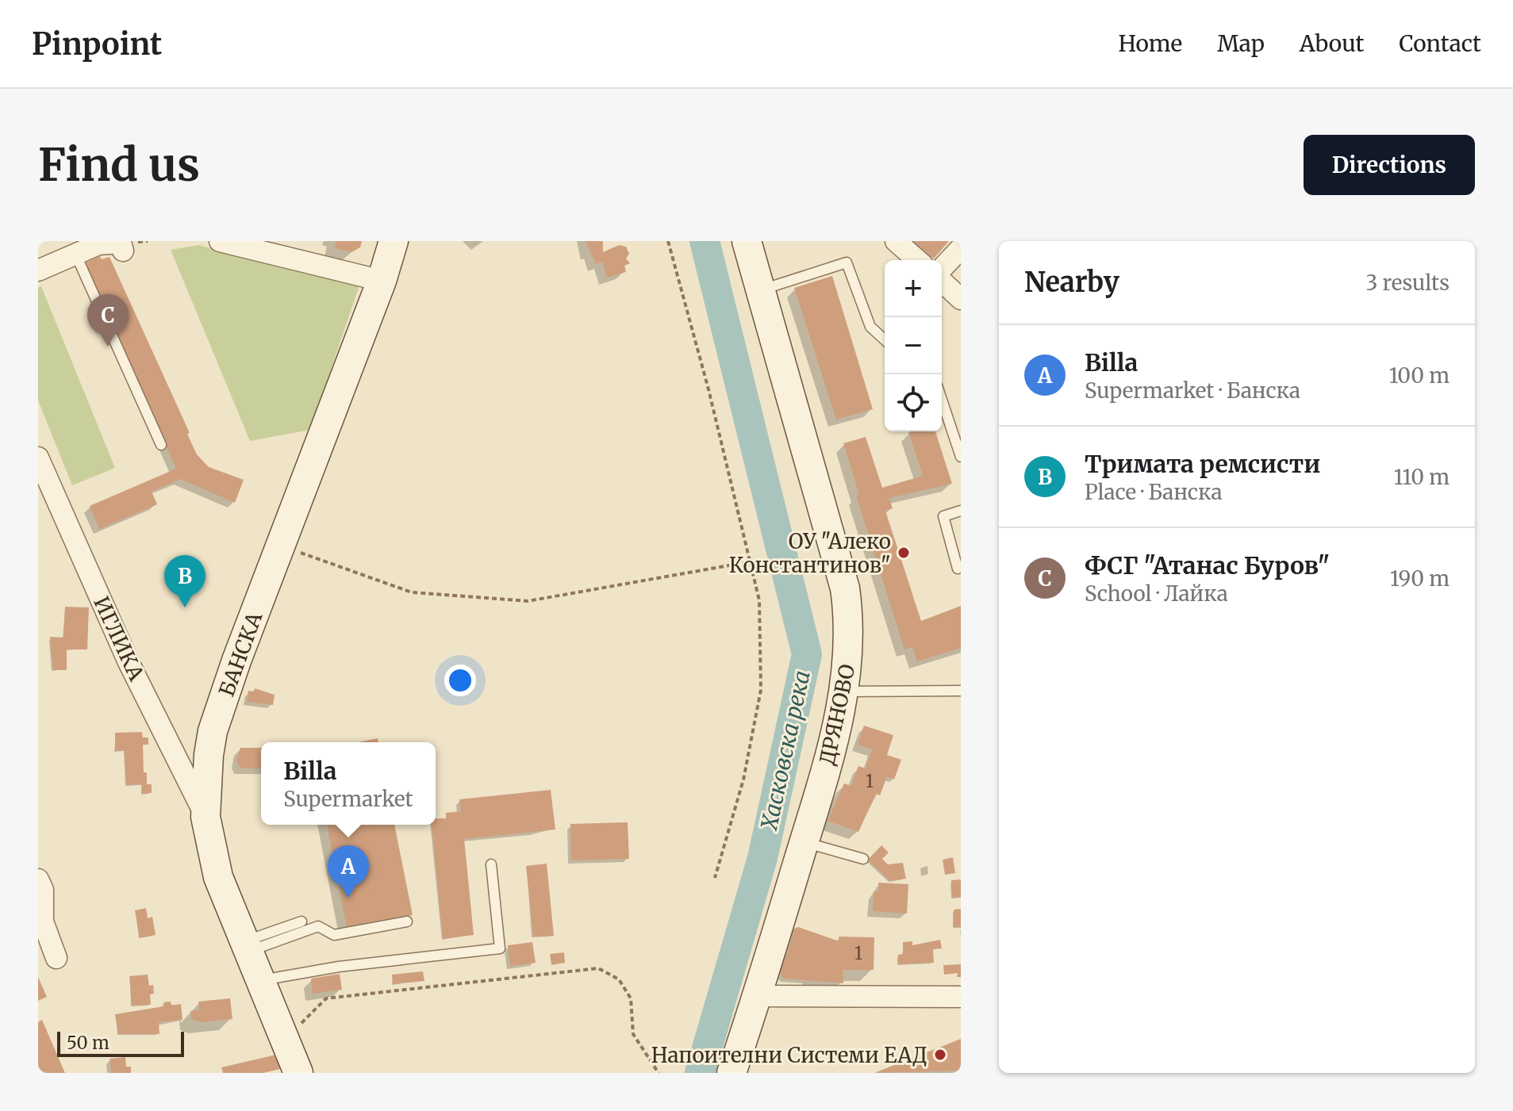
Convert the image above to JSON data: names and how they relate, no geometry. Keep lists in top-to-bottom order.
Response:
{
  "streets": {
    "street": ["ИГЛИКА", "БАНСКА", "ДРЯНОВО"]
  },
  "crossings": [
    ["ИГЛИКА", "БАНСКА"]
  ],
  "water": ["Хасковска река"],
  "places": ["ОУ \"Алеко Константинов\"", "Напоителни Системи ЕАД"],
  "house_numbers": ["1", "1"],
  "scale_bar": "50 m",
  "page": {
    "header": "Pinpoint",
    "nav": [
      "Home",
      "Map",
      "About",
      "Contact"
    ],
    "buttons": "Directions",
    "title": "Find us",
    "heading": ["Nearby", "3 results"],
    "map_buttons": ["+", "−"],
    "pins": ["C", "B", "A"],
    "list": [
      {
        "mark": "A",
        "name": "Billa",
        "note": "Supermarket · Банска",
        "value": "100 m"
      },
      {
        "mark": "B",
        "name": "Тримата ремсисти",
        "note": "Place · Банска",
        "value": "110 m"
      },
      {
        "mark": "C",
        "name": "ФСГ \"Атанас Буров\"",
        "note": "School · Лайка",
        "value": "190 m"
      }
    ],
    "popup": ["Billa", "Supermarket"],
    "scale": "50 m"
  }
}
